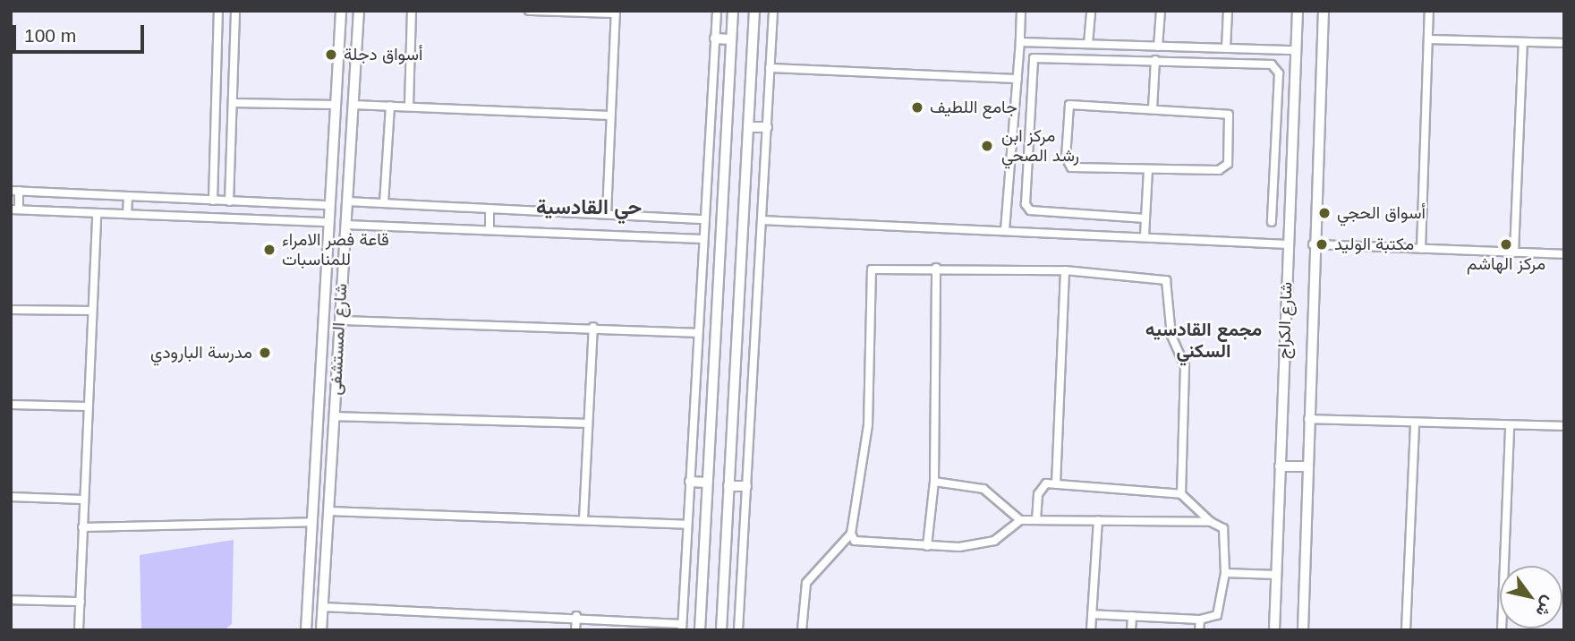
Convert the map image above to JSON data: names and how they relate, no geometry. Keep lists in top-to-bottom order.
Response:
{
  "streets": {
    "street": ["شارع الكراج", "شارع المستشفى"]
  },
  "districts": ["حي القادسية", "مجمع القادسيه السكني"],
  "places": [
    "أسواق دجلة",
    "جامع اللطیف",
    "مركز ابن رشد الصحي",
    "أسواق الحجي",
    "مكتبة الوليد",
    "مركز الهاشم",
    "قاعة فصر الامراء للمناسبات",
    "مدرسة البارودي"
  ],
  "scale_bar": "100 m",
  "north": "bottom right"
}
